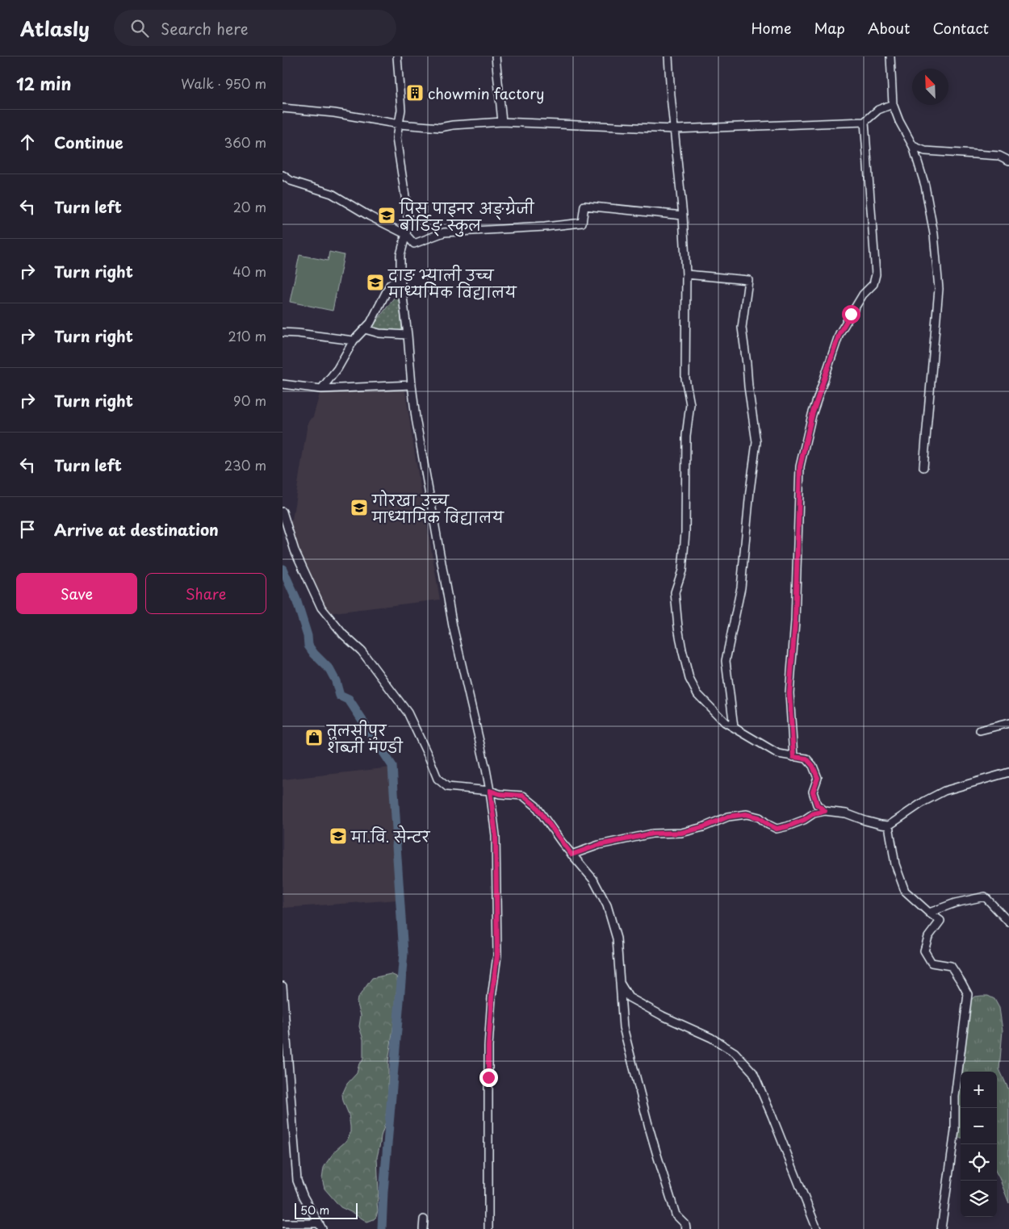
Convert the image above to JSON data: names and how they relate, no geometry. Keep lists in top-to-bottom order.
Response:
{
  "places": {
    "building": ["chowmin factory"],
    "school or university": [
      "पिस पाइनर अङ्‍ग्रेजी बोर्डिङ् स्कुल",
      "दाङ भ्याली उच्च माध्यमिक विद्यालय",
      "गोरखा उच्च माध्यामिक विद्यालय",
      "मा.वि. सेन्टर"
    ],
    "shop": ["तुलसीपुर शब्जी मण्डी"]
  },
  "scale_bar": "50 m",
  "north": "top left",
  "page": {
    "header": "Atlasly",
    "search": "Search here",
    "nav": [
      "Home",
      "Map",
      "About",
      "Contact"
    ],
    "heading": ["12 min", "Walk · 950 m"],
    "list": [
      ["Continue", "360 m"],
      ["Turn left", "20 m"],
      ["Turn right", "40 m"],
      ["Turn right", "210 m"],
      ["Turn right", "90 m"],
      ["Turn left", "230 m"],
      "Arrive at destination"
    ],
    "buttons": ["Save", "Share"],
    "map_buttons": ["+", "−"],
    "scale": "50 m"
  }
}
